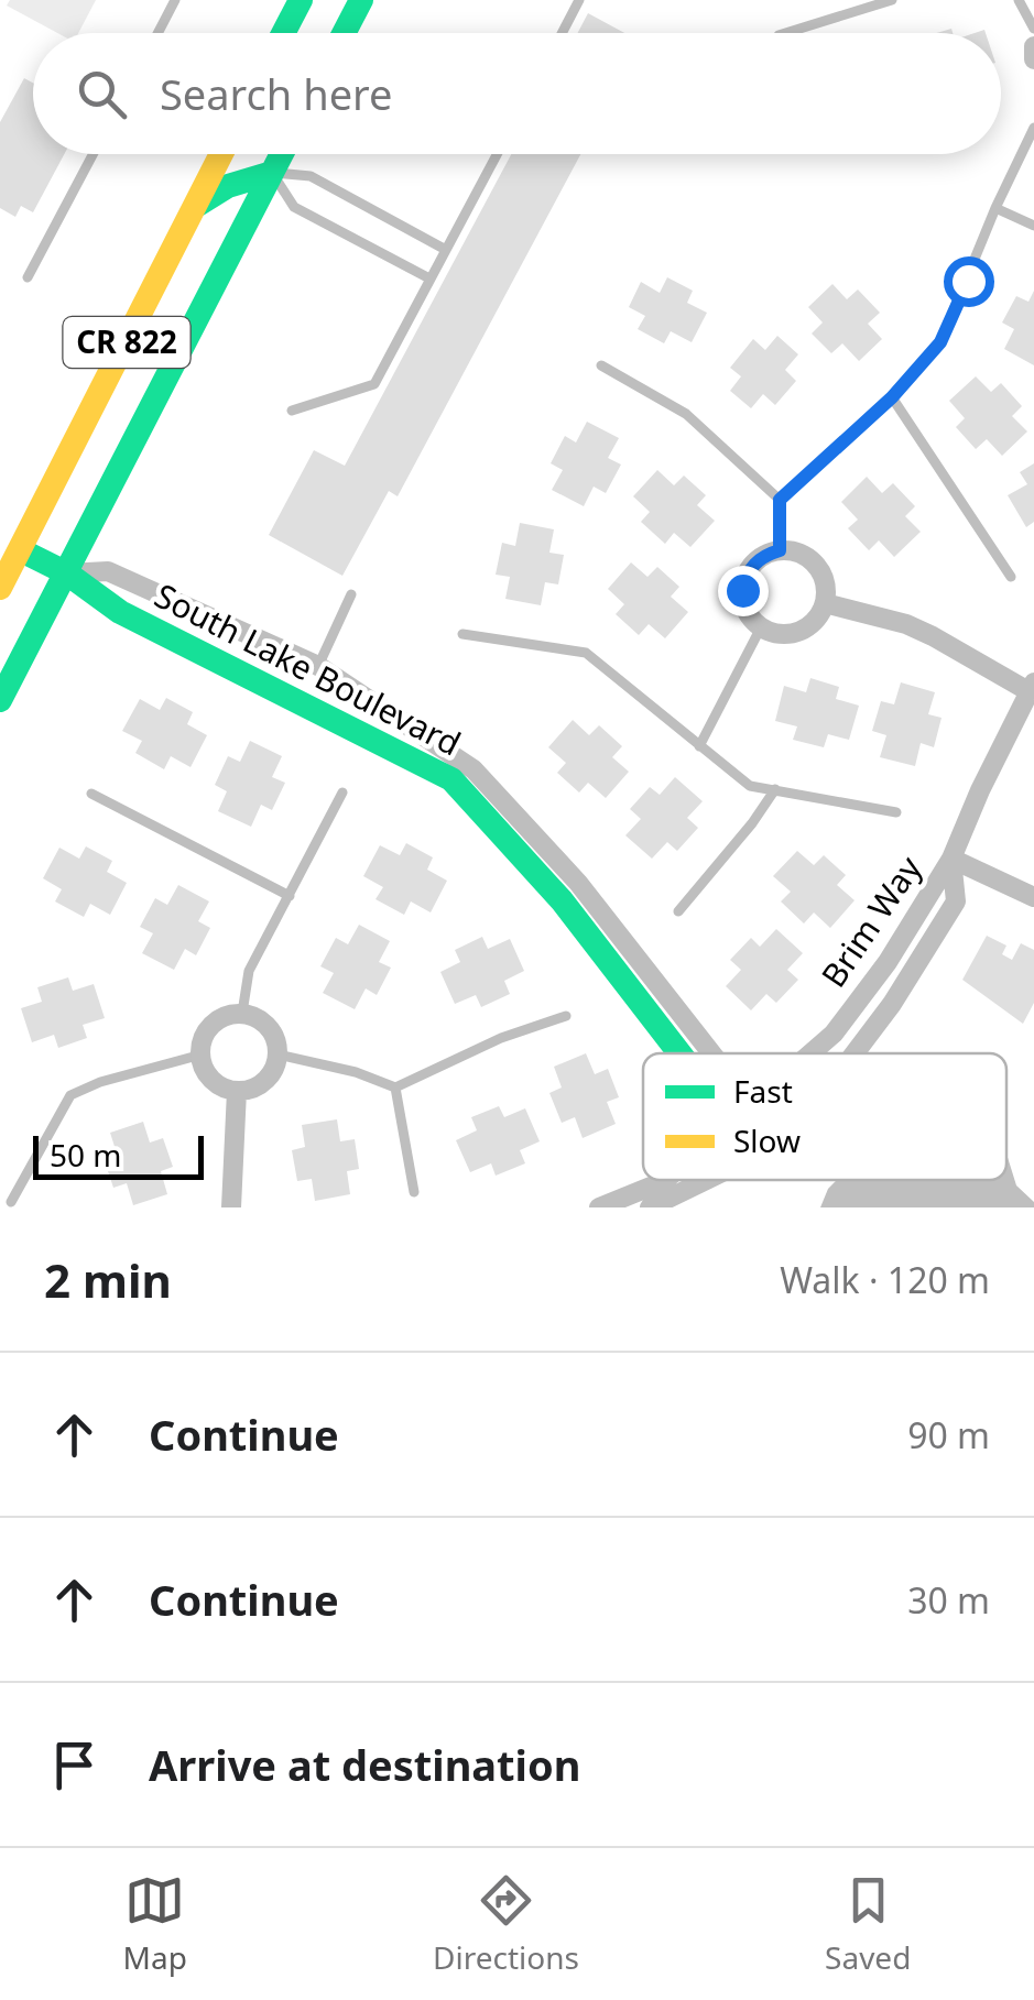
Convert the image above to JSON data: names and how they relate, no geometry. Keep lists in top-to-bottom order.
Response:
{
  "streets": {
    "main road": ["CR 822", "South Lake Boulevard"],
    "street": ["Brim Way"]
  },
  "crossings": [
    ["CR 822", "South Lake Boulevard"]
  ],
  "legend": ["Fast", "Slow"],
  "scale_bar": "50 m",
  "page": {
    "search": "Search here",
    "scale": "50 m",
    "heading": ["2 min", "Walk · 120 m"],
    "list": [
      ["Continue", "90 m"],
      ["Continue", "30 m"],
      "Arrive at destination"
    ],
    "nav": ["Map", "Directions", "Saved"]
  }
}
